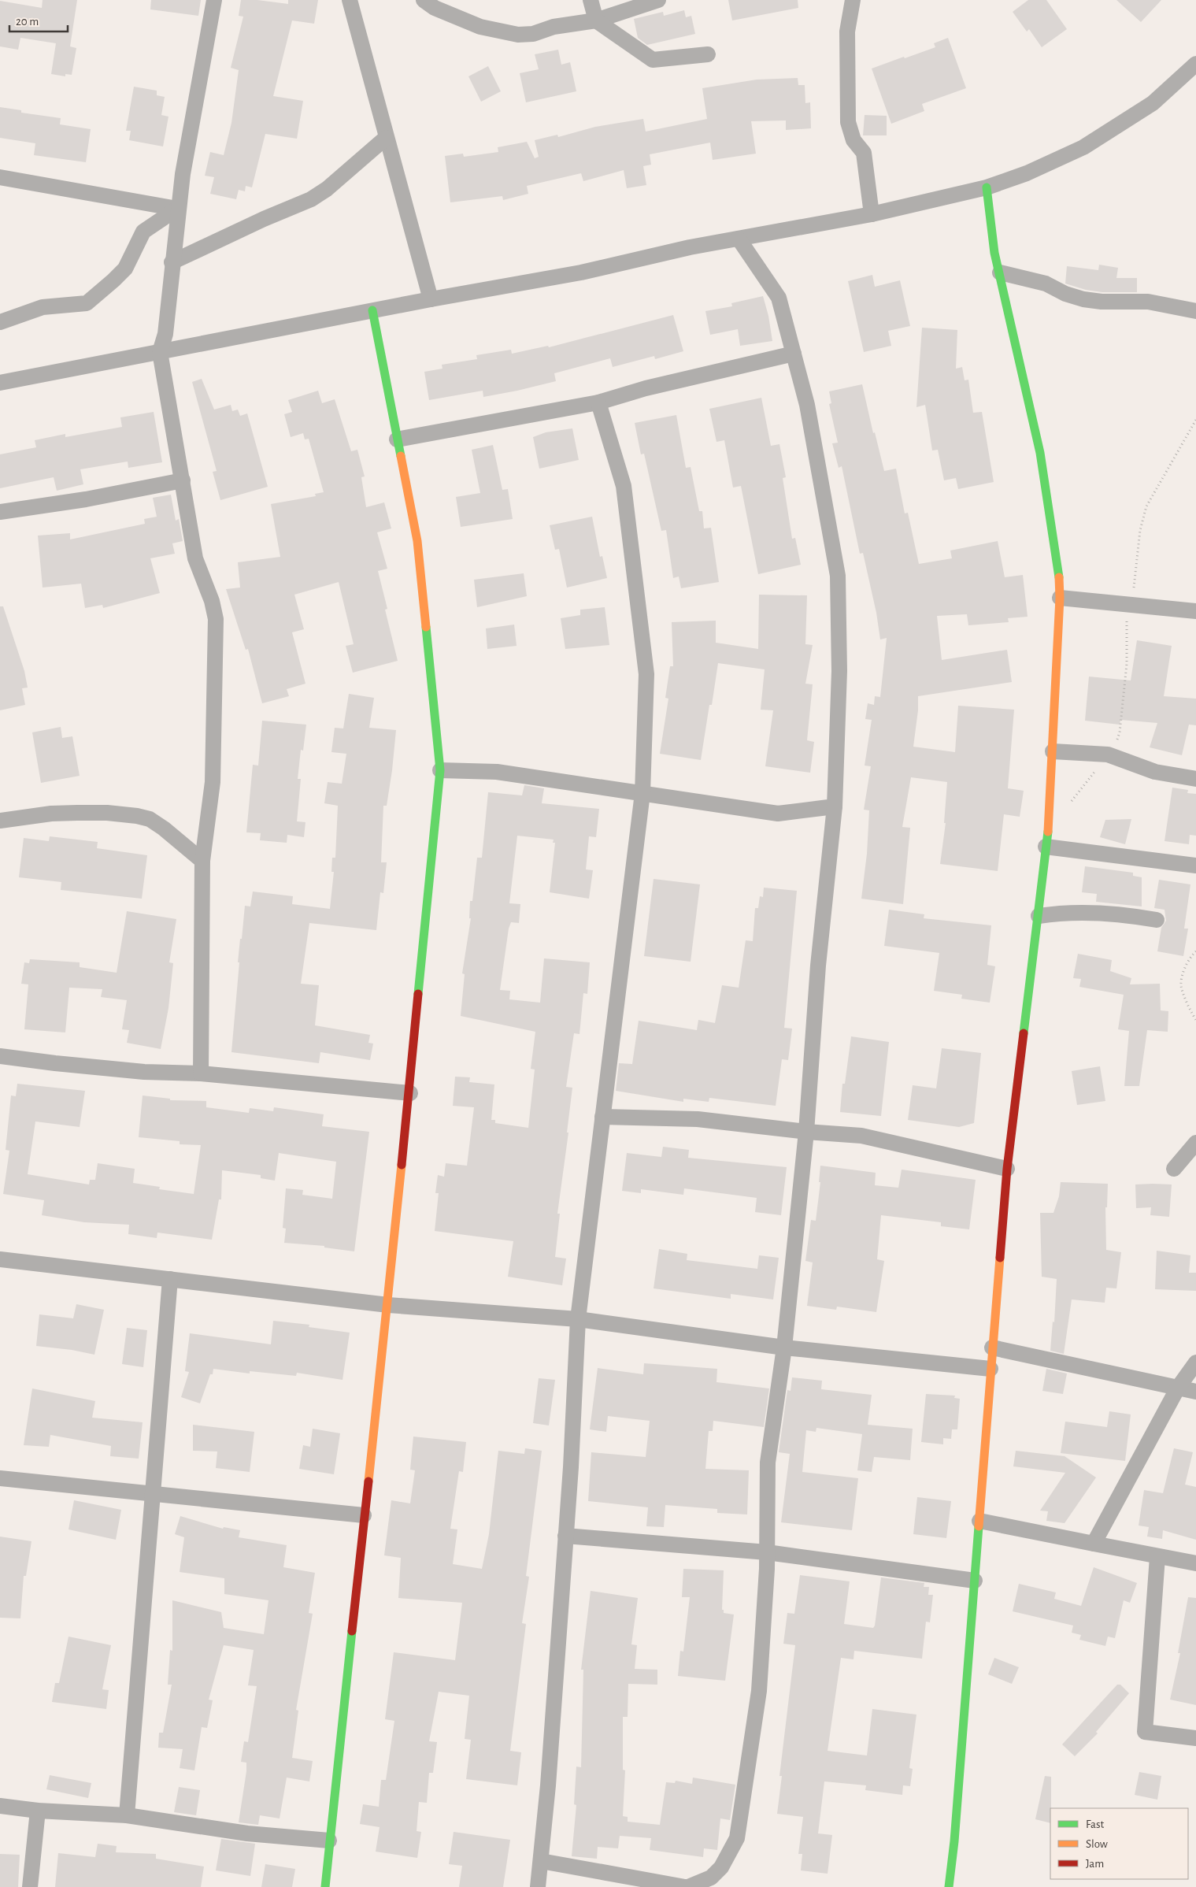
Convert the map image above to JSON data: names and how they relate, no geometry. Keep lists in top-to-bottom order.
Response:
{
  "legend": ["Fast", "Slow", "Jam"],
  "scale_bar": "20 m"
}
